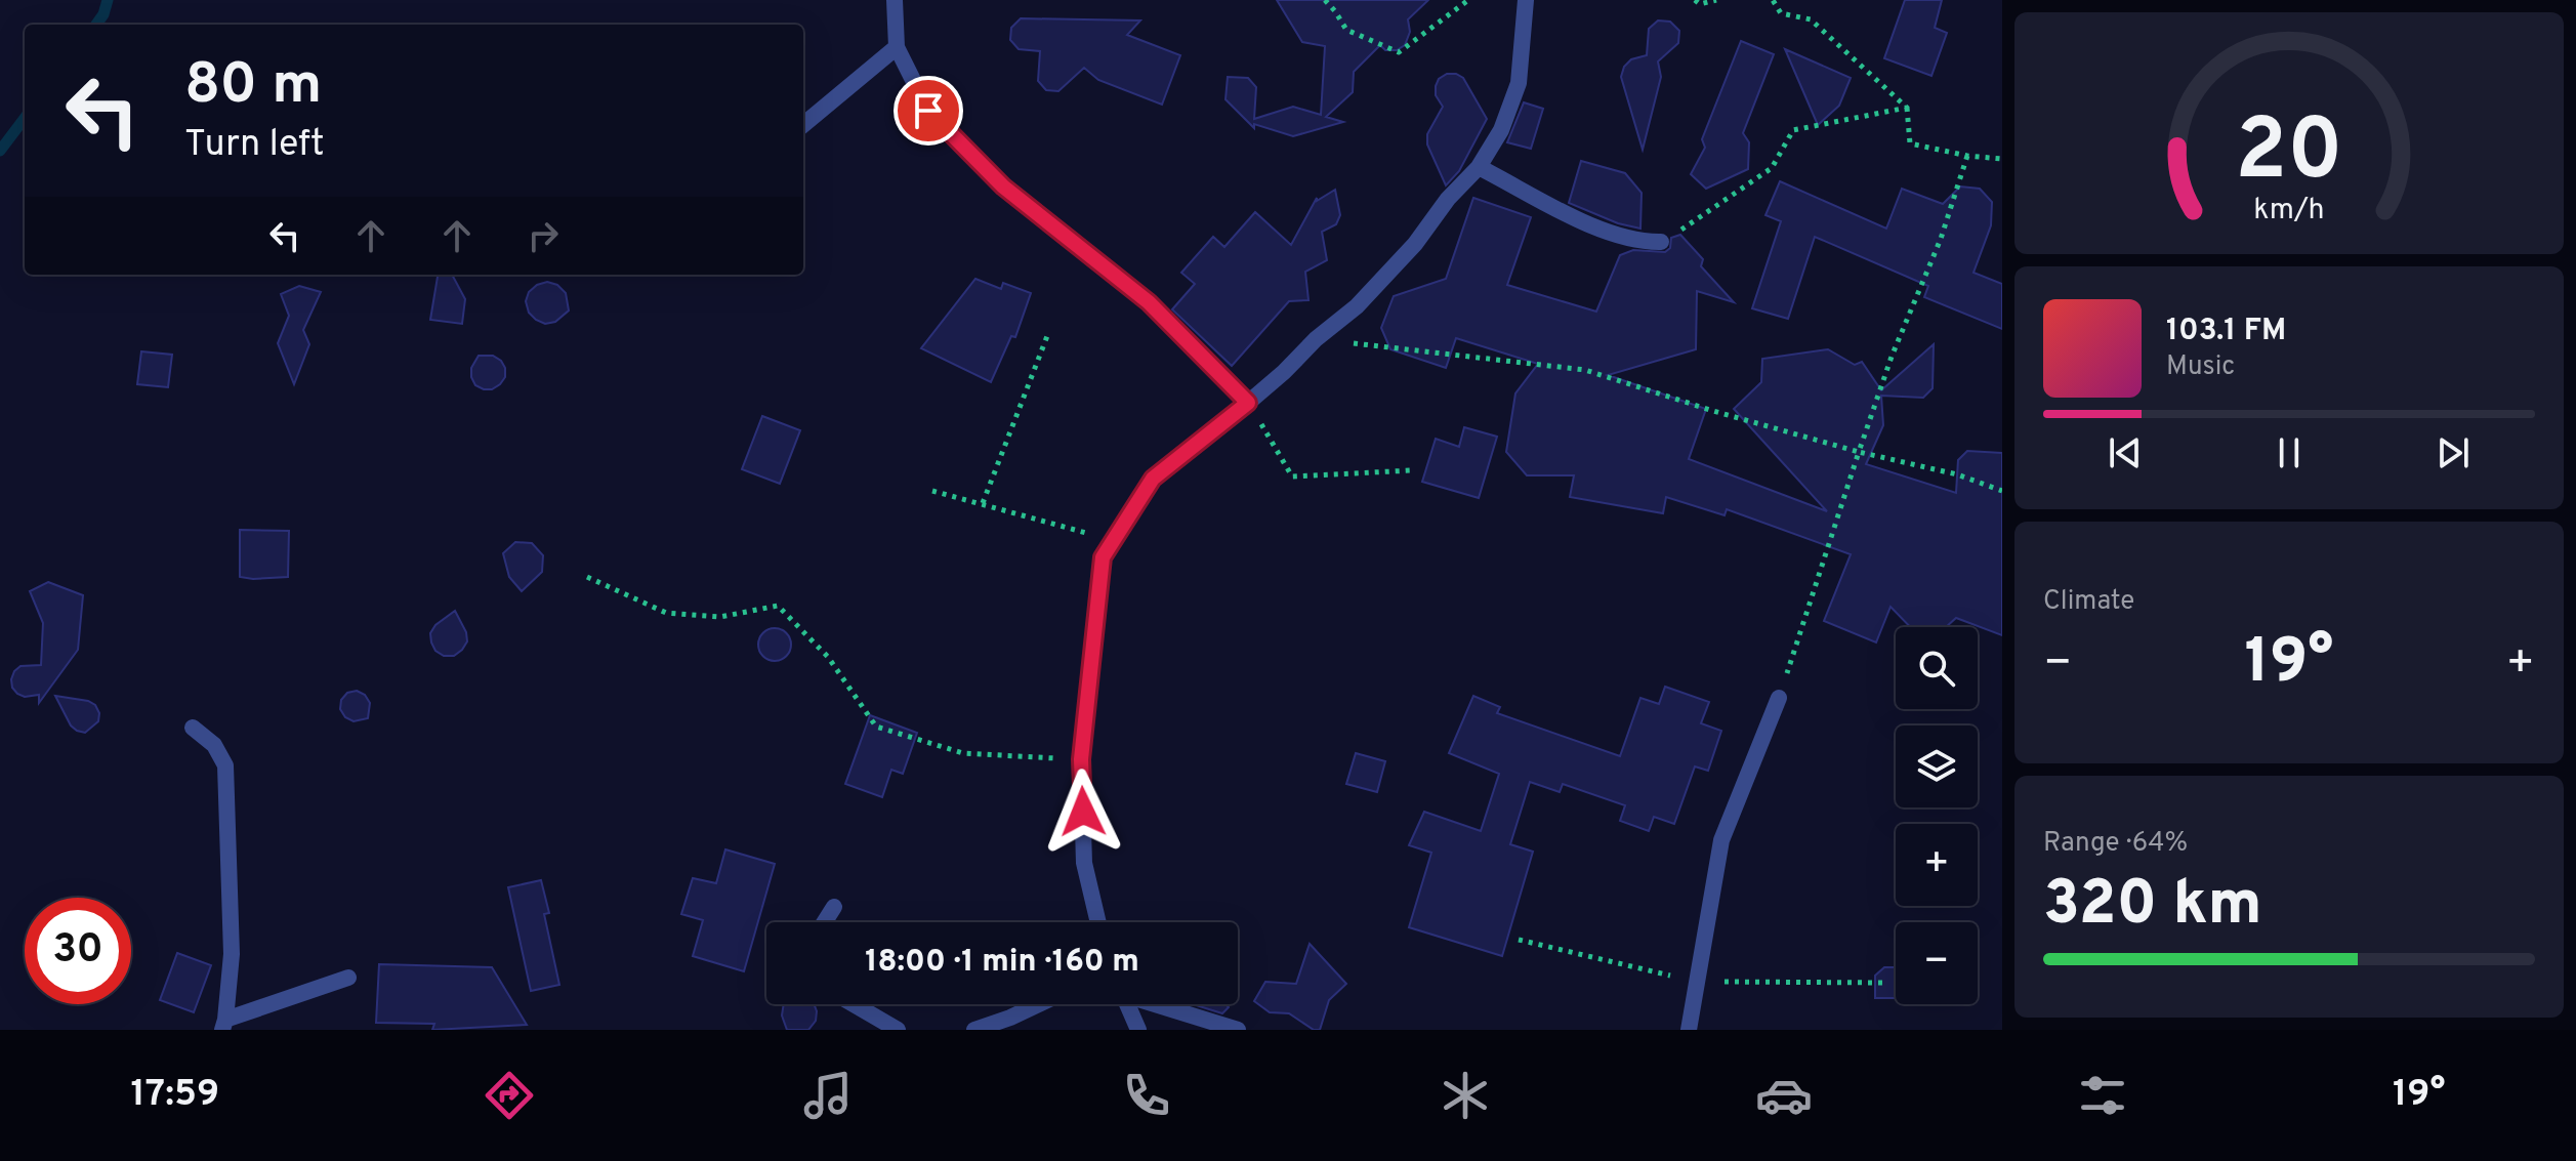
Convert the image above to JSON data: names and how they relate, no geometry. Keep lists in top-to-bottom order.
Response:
{
  "page": {
    "turn": ["80 m", "Turn left"],
    "song": ["103.1 FM", "Music"],
    "tile": [
      "Climate",
      ["Range · 64%", "320 km"]
    ],
    "map_buttons": ["+", "−"],
    "heat": ["−", "19°", "+"],
    "limit": "30",
    "trip": "18:00 · 1 min · 160 m",
    "tabs": ["17:59", "19°"],
    "gauge": ["20", "km/h"]
  }
}
